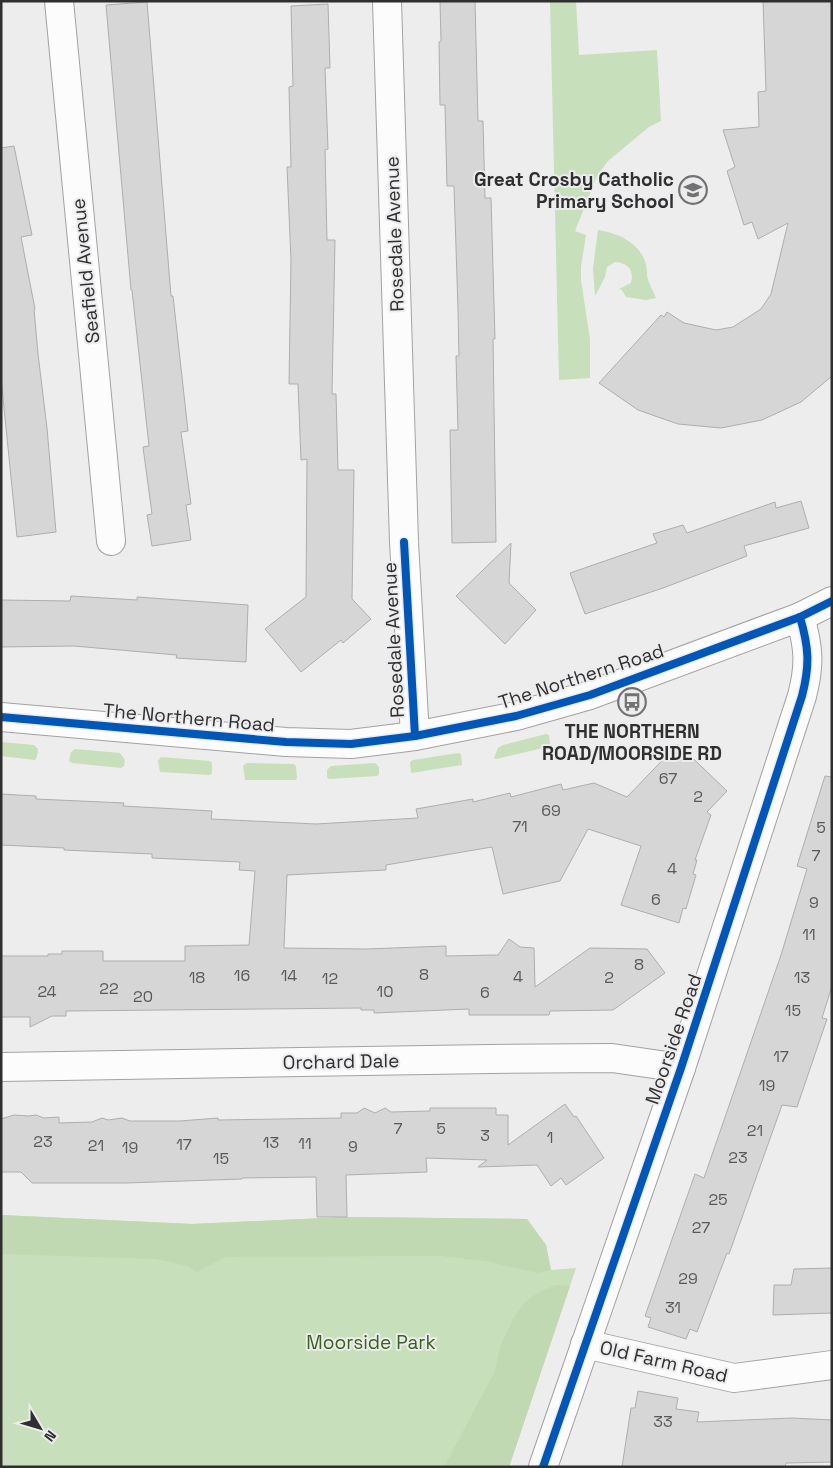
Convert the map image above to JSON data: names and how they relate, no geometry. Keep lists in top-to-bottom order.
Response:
{
  "streets": {
    "street": [
      "Rosedale Avenue",
      "Seafield Avenue",
      "The Northern Road",
      "Moorside Road",
      "Orchard Dale",
      "Old Farm Road"
    ]
  },
  "crossings": [
    ["Rosedale Avenue", "The Northern Road"],
    ["The Northern Road", "Moorside Road"],
    ["Moorside Road", "Orchard Dale"],
    ["Moorside Road", "Old Farm Road"]
  ],
  "parks": ["Moorside Park"],
  "places": {
    "school or university": ["Great Crosby Catholic Primary School"],
    "bus stop": ["THE NORTHERN ROAD/MOORSIDE RD"]
  },
  "house_numbers": [
    "67",
    "2",
    "69",
    "71",
    "5",
    "7",
    "4",
    "6",
    "9",
    "11",
    "8",
    "8",
    "16",
    "14",
    "4",
    "18",
    "2",
    "13",
    "12",
    "22",
    "24",
    "10",
    "6",
    "20",
    "15",
    "17",
    "19",
    "7",
    "5",
    "21",
    "3",
    "1",
    "23",
    "13",
    "11",
    "17",
    "21",
    "9",
    "19",
    "23",
    "15",
    "25",
    "27",
    "29",
    "31",
    "33"
  ],
  "north": "bottom right"
}
